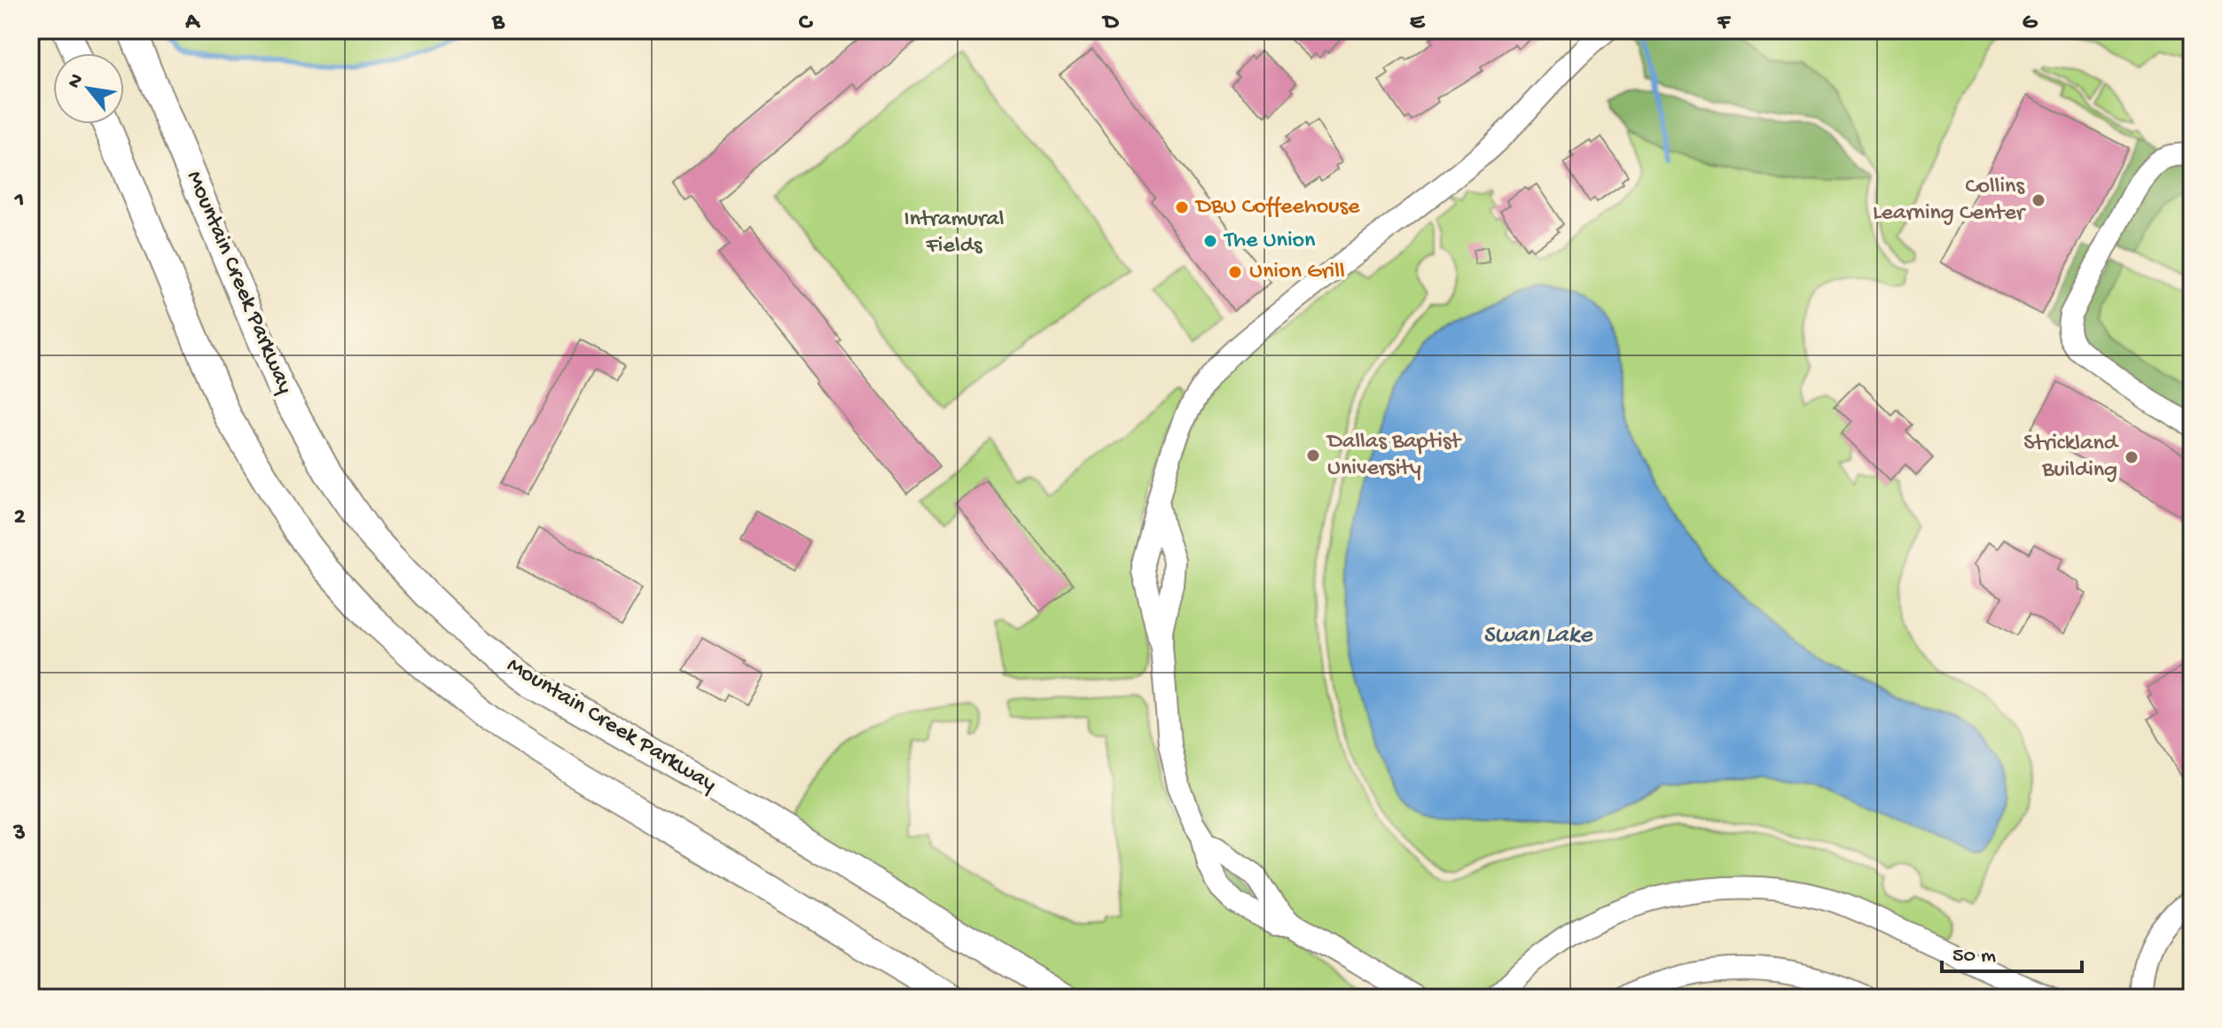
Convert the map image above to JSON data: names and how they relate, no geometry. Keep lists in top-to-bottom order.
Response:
{
  "streets": {
    "main road": ["Mountain Creek Parkway"]
  },
  "water": ["Swan Lake"],
  "parks": ["Intramural Fields"],
  "places": [
    "Collins Learning Center",
    "DBU Coffeehouse",
    "The Union",
    "Union Grill",
    "Dallas Baptist University",
    "Strickland Building"
  ],
  "scale_bar": "50 m",
  "north": "top left",
  "grid": {
    "columns": [
      "A",
      "B",
      "C",
      "D",
      "E",
      "F",
      "G"
    ],
    "rows": ["1", "2", "3"]
  }
}
